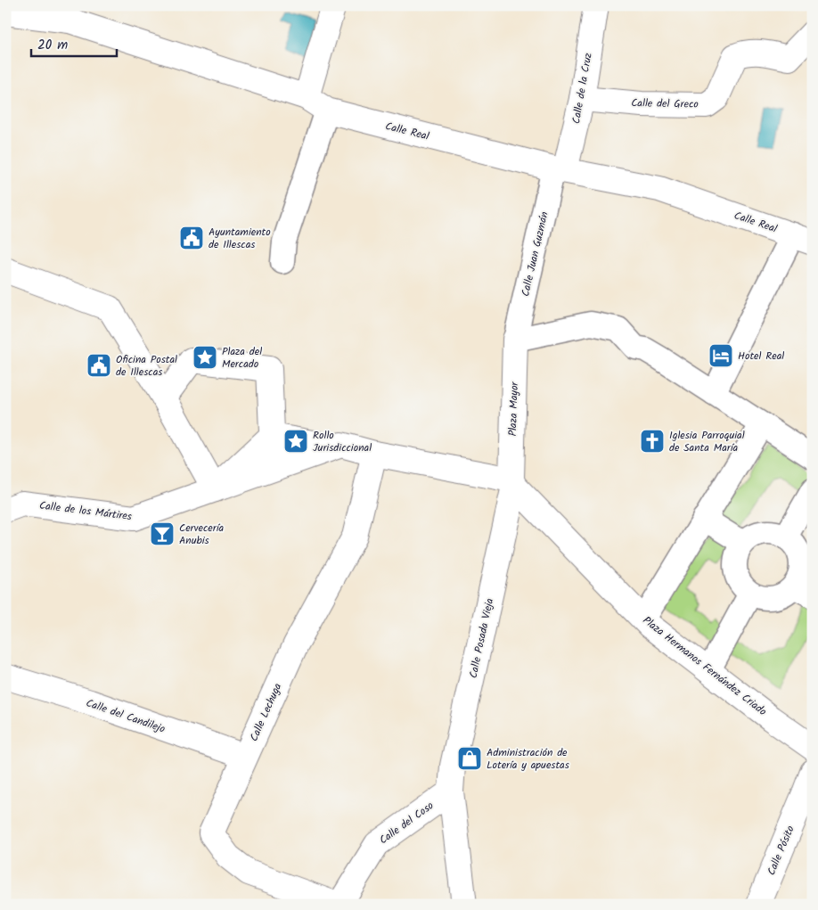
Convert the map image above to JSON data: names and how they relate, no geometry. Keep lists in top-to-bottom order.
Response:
{
  "streets": {
    "street": [
      "Calle de la Cruz",
      "Calle del Greco",
      "Calle Real",
      "Calle Juan Guzmán",
      "Plaza Mayor",
      "Calle de los Mártires",
      "Calle Posada Vieja",
      "Plaza Hermanos Fernández Criado",
      "Calle Lechuga",
      "Calle del Candilejo",
      "Calle del Coso",
      "Calle Pósito"
    ]
  },
  "crossings": [
    ["Calle de la Cruz", "Calle del Greco"],
    ["Calle de la Cruz", "Calle Real"],
    ["Calle de la Cruz", "Calle Juan Guzmán"],
    ["Calle Real", "Calle Juan Guzmán"],
    ["Calle Juan Guzmán", "Plaza Mayor"],
    ["Plaza Mayor", "Calle Posada Vieja"],
    ["Plaza Mayor", "Plaza Hermanos Fernández Criado"],
    ["Calle Posada Vieja", "Plaza Hermanos Fernández Criado"],
    ["Calle Posada Vieja", "Calle del Coso"],
    ["Calle Lechuga", "Calle del Candilejo"],
    ["Calle Lechuga", "Calle del Coso"]
  ],
  "places": {
    "public building": ["Ayuntamiento de Illescas", "Oficina Postal de Illescas"],
    "hotel": ["Hotel Real"],
    "place": ["Plaza del Mercado", "Rollo Jurisdiccional"],
    "church": ["Iglesia Parroquial de Santa María"],
    "bar": ["Cervecería Anubis"],
    "shop": ["Administración de Lotería y apuestas"]
  },
  "scale_bar": "20 m"
}
